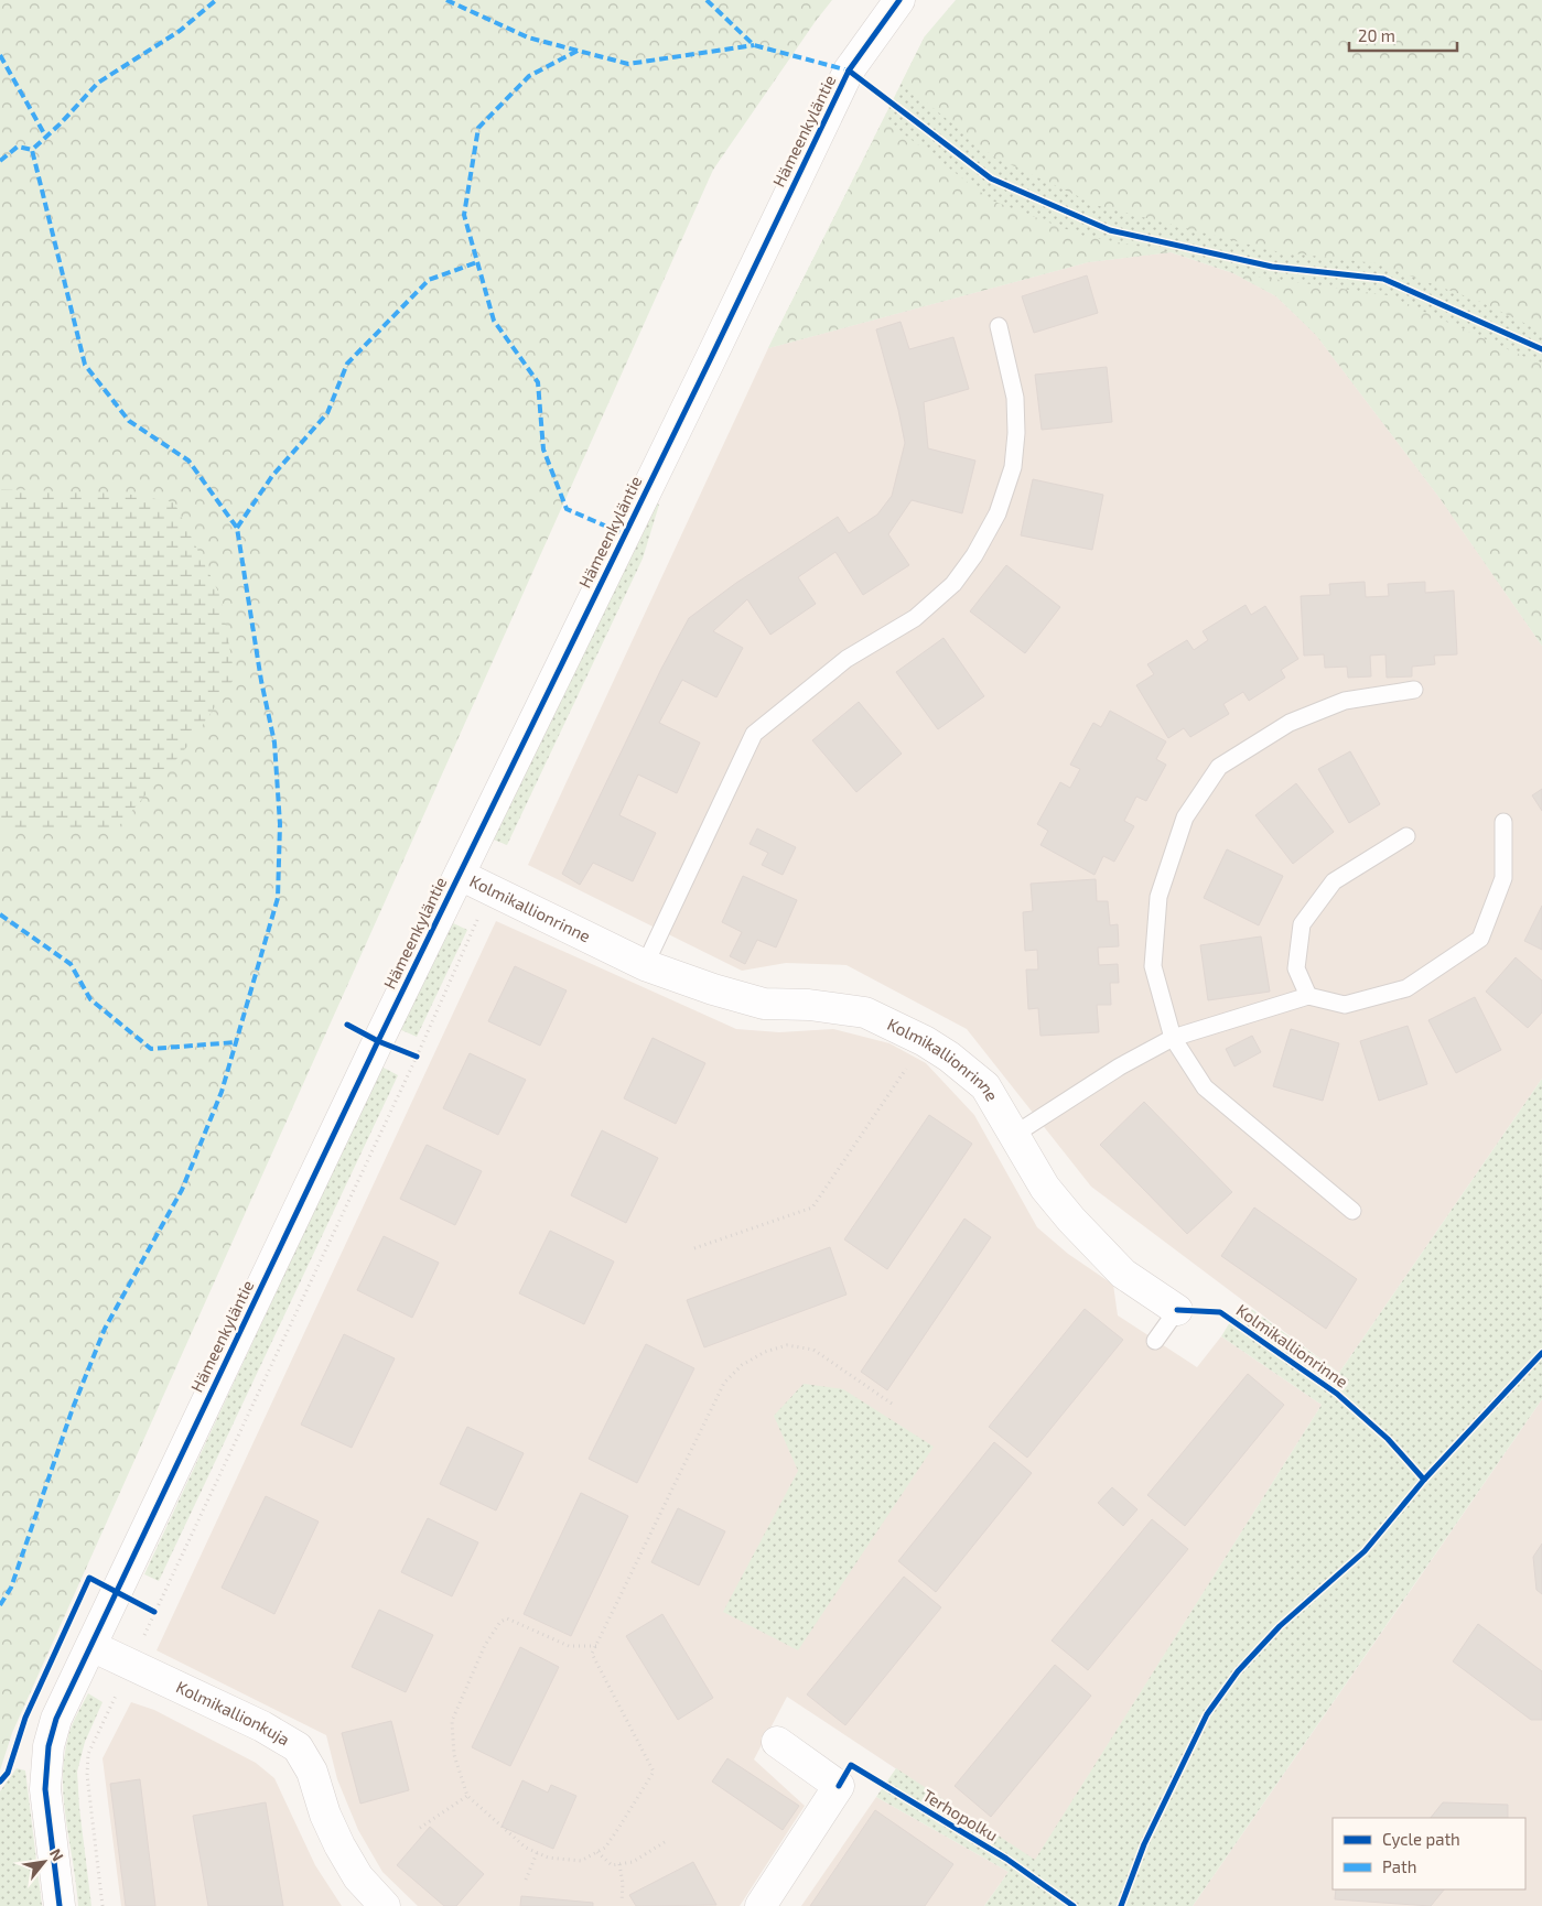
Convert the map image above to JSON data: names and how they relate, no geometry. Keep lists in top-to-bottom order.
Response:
{
  "streets": {
    "street": ["Hämeenkyläntie", "Kolmikallionrinne", "Kolmikallionkuja"],
    "cycle path": ["Terhopolku"]
  },
  "crossings": [
    ["Hämeenkyläntie", "Kolmikallionrinne"],
    ["Hämeenkyläntie", "Kolmikallionkuja"]
  ],
  "legend": ["Cycle path", "Path"],
  "scale_bar": "20 m",
  "north": "top right"
}
